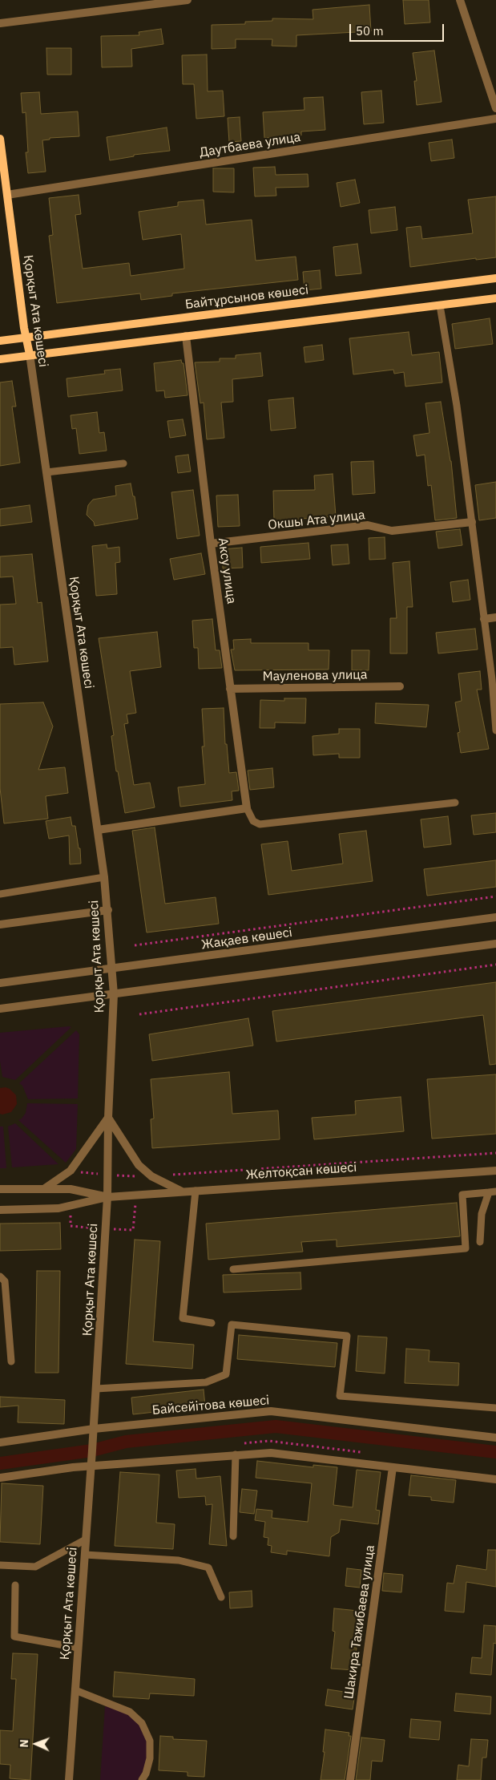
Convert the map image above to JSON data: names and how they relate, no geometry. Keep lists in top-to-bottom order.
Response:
{
  "streets": {
    "main road": ["Байтұрсынов көшесі", "Қорқыт Ата көшесі"],
    "street": [
      "Даутбаева улица",
      "Окшы Ата улица",
      "Аксу улица",
      "Мауленова улица",
      "Жақаев көшесі",
      "Желтоқсан көшесі",
      "Байсейітова көшесі",
      "Шакира Тажибаева улица"
    ]
  },
  "crossings": [
    ["Даутбаева улица", "Қорқыт Ата көшесі"],
    ["Байтұрсынов көшесі", "Қорқыт Ата көшесі"],
    ["Қорқыт Ата көшесі", "Жақаев көшесі"],
    ["Қорқыт Ата көшесі", "Желтоқсан көшесі"],
    ["Қорқыт Ата көшесі", "Байсейітова көшесі"],
    ["Окшы Ата улица", "Аксу улица"],
    ["Аксу улица", "Мауленова улица"]
  ],
  "scale_bar": "50 m",
  "north": "left"
}
